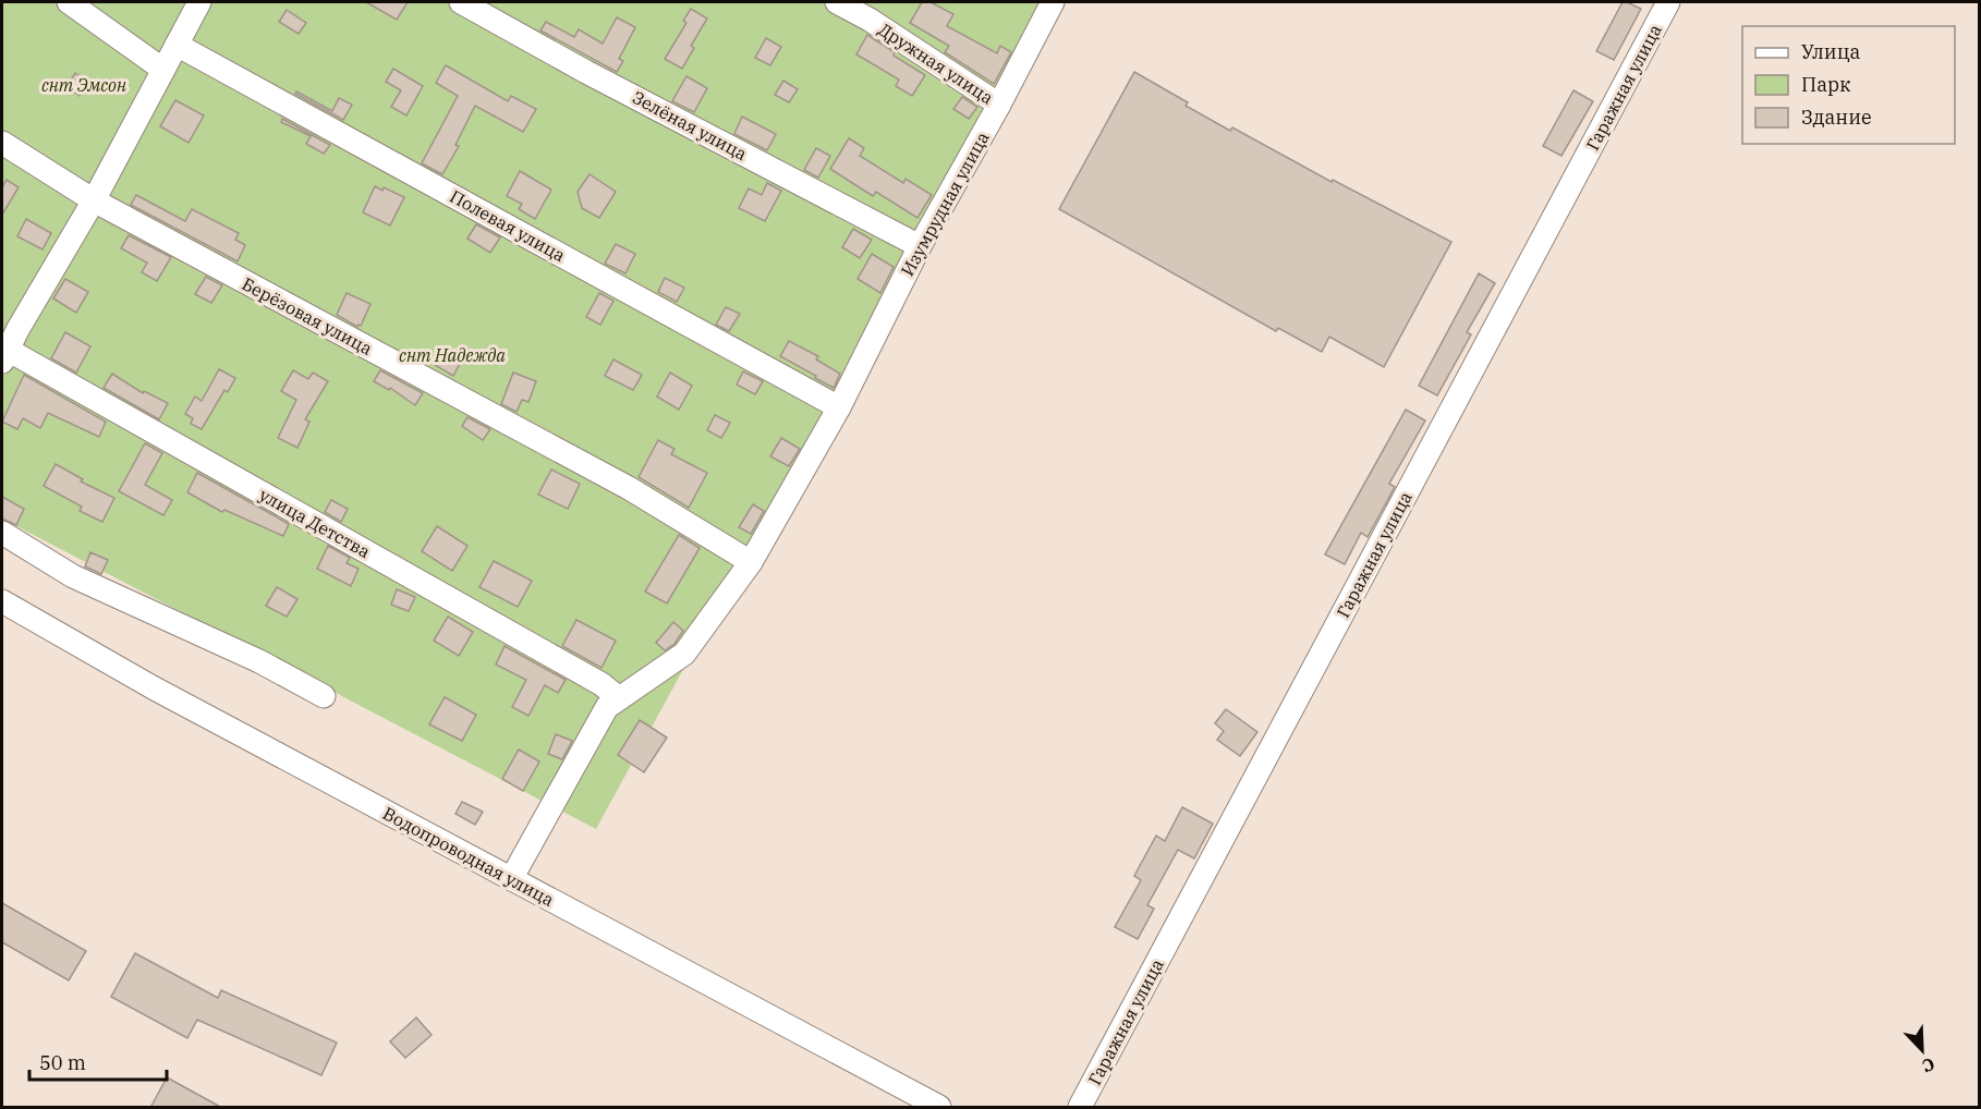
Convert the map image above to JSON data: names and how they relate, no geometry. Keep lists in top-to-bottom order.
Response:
{
  "streets": {
    "street": [
      "Дружная улица",
      "Гаражная улица",
      "Зелёная улица",
      "Изумрудная улица",
      "Полевая улица",
      "Берёзовая улица",
      "улица Детства",
      "Водопроводная улица"
    ]
  },
  "crossings": [
    ["Дружная улица", "Изумрудная улица"],
    ["Зелёная улица", "Изумрудная улица"],
    ["Изумрудная улица", "Полевая улица"],
    ["Изумрудная улица", "Берёзовая улица"],
    ["Изумрудная улица", "улица Детства"],
    ["Изумрудная улица", "Водопроводная улица"]
  ],
  "parks": ["снт Эмсон", "снт Надежда"],
  "legend": ["Улица", "Парк", "Здание"],
  "scale_bar": "50 m",
  "north": "bottom right"
}
